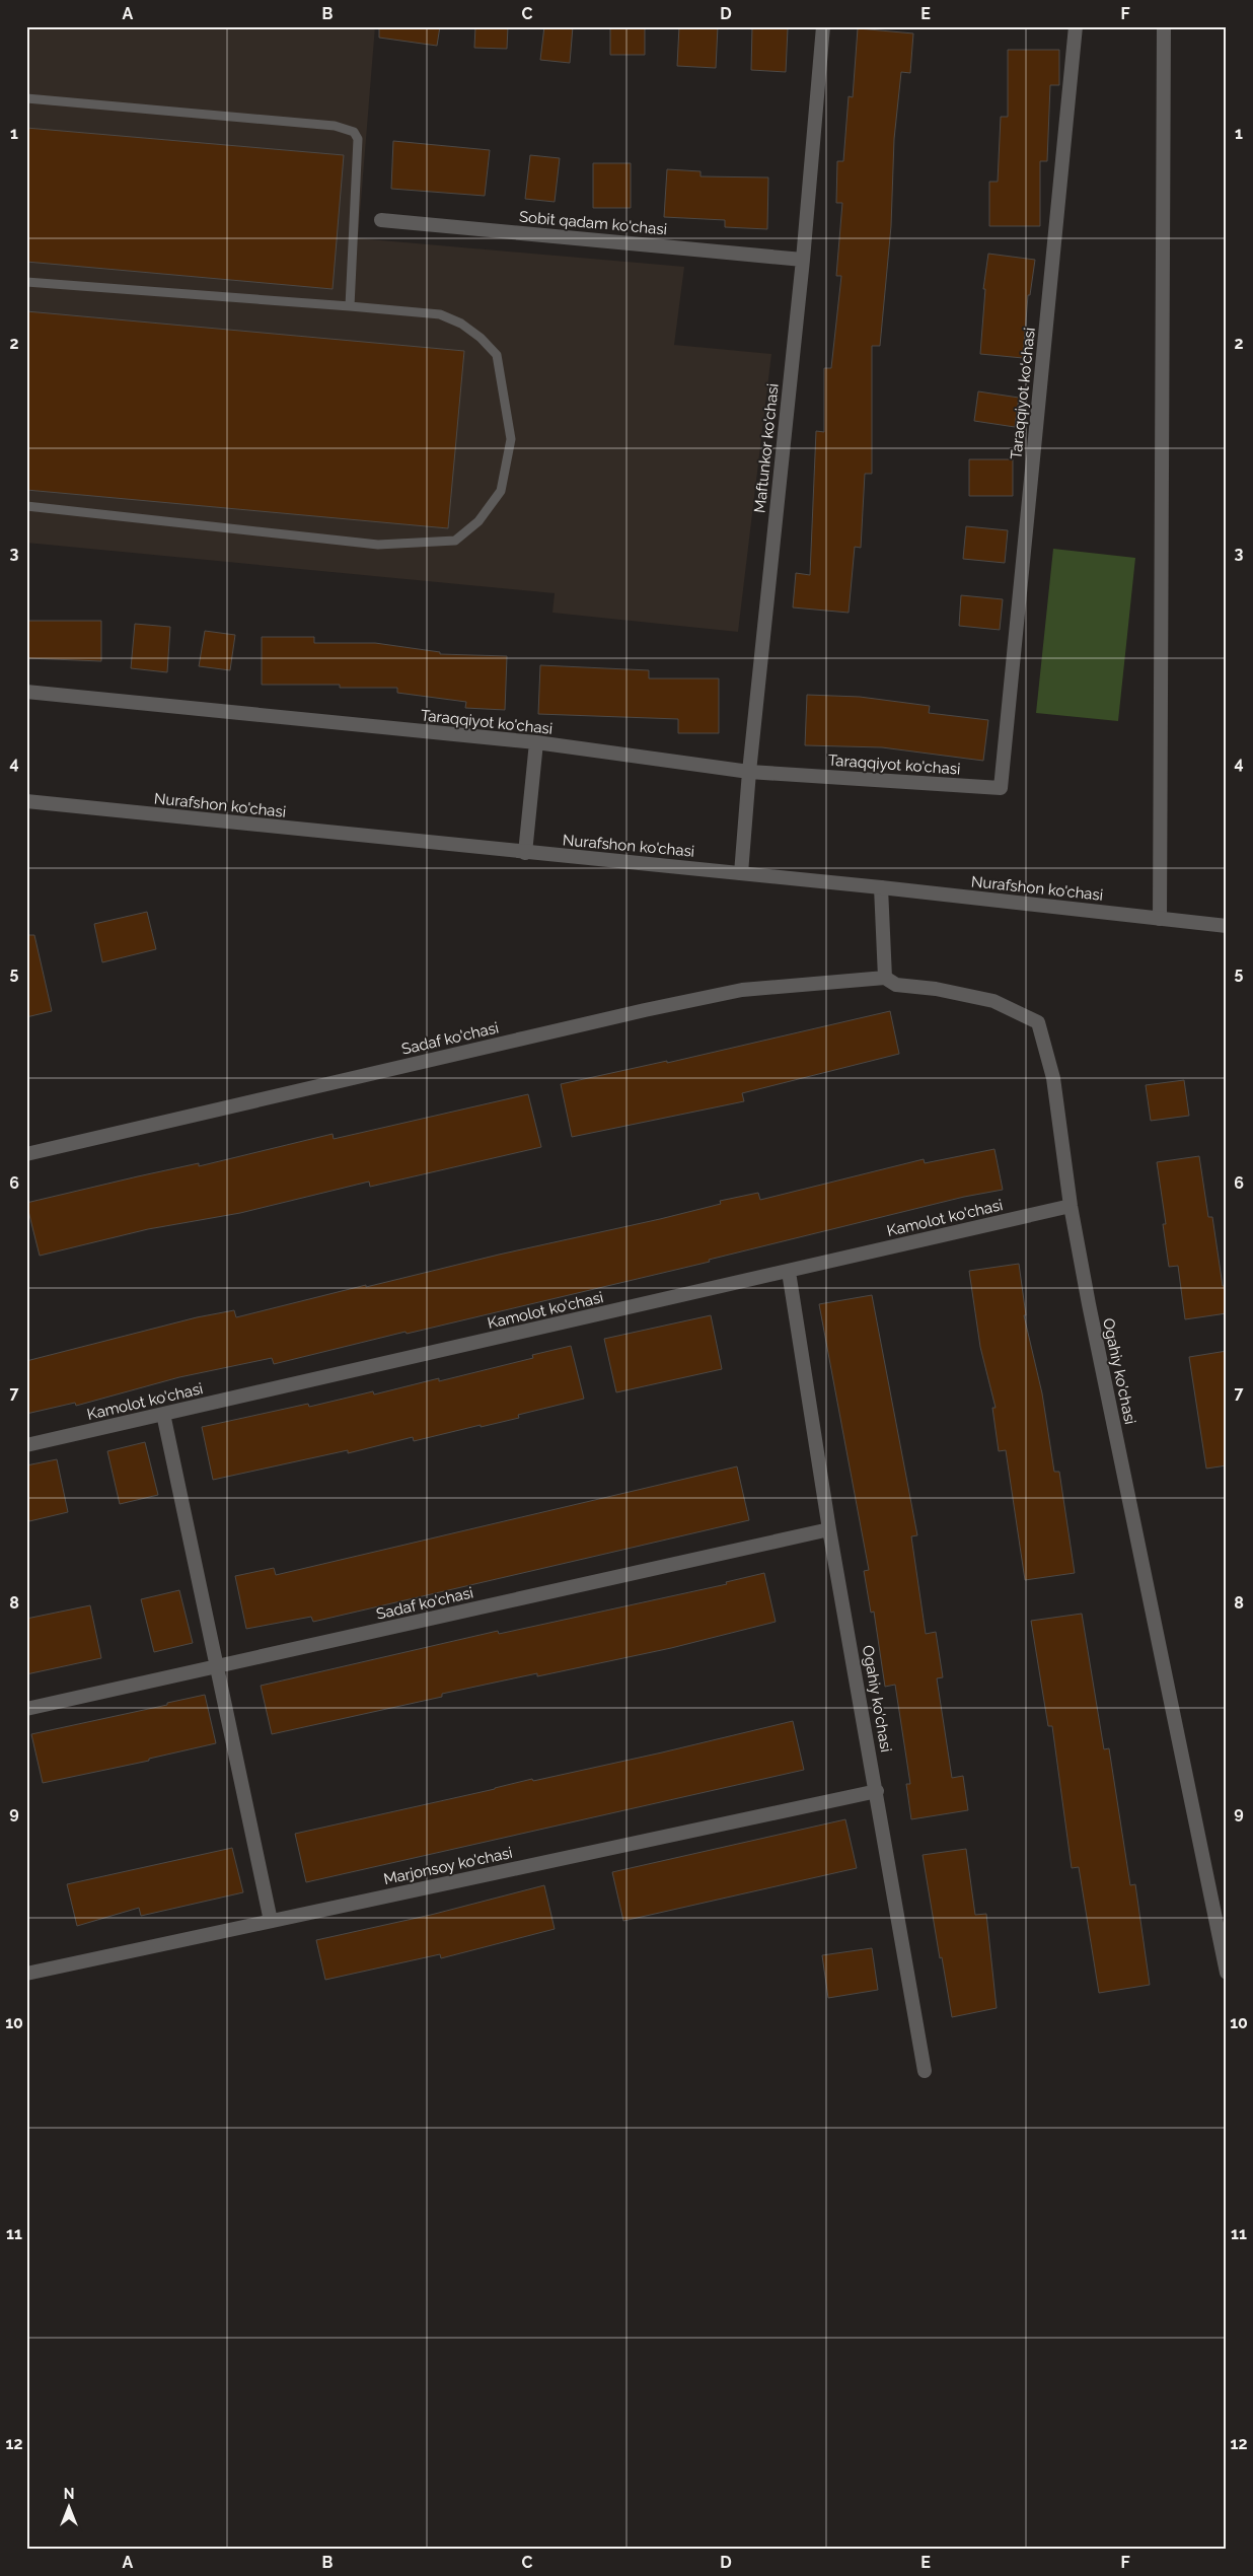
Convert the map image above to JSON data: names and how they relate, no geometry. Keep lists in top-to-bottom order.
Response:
{
  "streets": {
    "street": [
      "Sobit qadam ko'chasi",
      "Taraqqiyot ko'chasi",
      "Maftunkor ko'chasi",
      "Nurafshon ko'chasi",
      "Sadaf ko'chasi",
      "Kamolot ko'chasi",
      "Ogahiy ko'chasi",
      "Marjonsoy ko'chasi"
    ]
  },
  "crossings": [
    ["Sobit qadam ko'chasi", "Maftunkor ko'chasi"],
    ["Taraqqiyot ko'chasi", "Maftunkor ko'chasi"],
    ["Maftunkor ko'chasi", "Nurafshon ko'chasi"],
    ["Sadaf ko'chasi", "Ogahiy ko'chasi"],
    ["Kamolot ko'chasi", "Ogahiy ko'chasi"],
    ["Ogahiy ko'chasi", "Marjonsoy ko'chasi"]
  ],
  "north": "top",
  "grid": {
    "columns": [
      "A",
      "B",
      "C",
      "D",
      "E",
      "F"
    ],
    "rows": [
      "1",
      "2",
      "3",
      "4",
      "5",
      "6",
      "7",
      "8",
      "9",
      "10",
      "11",
      "12"
    ]
  }
}
